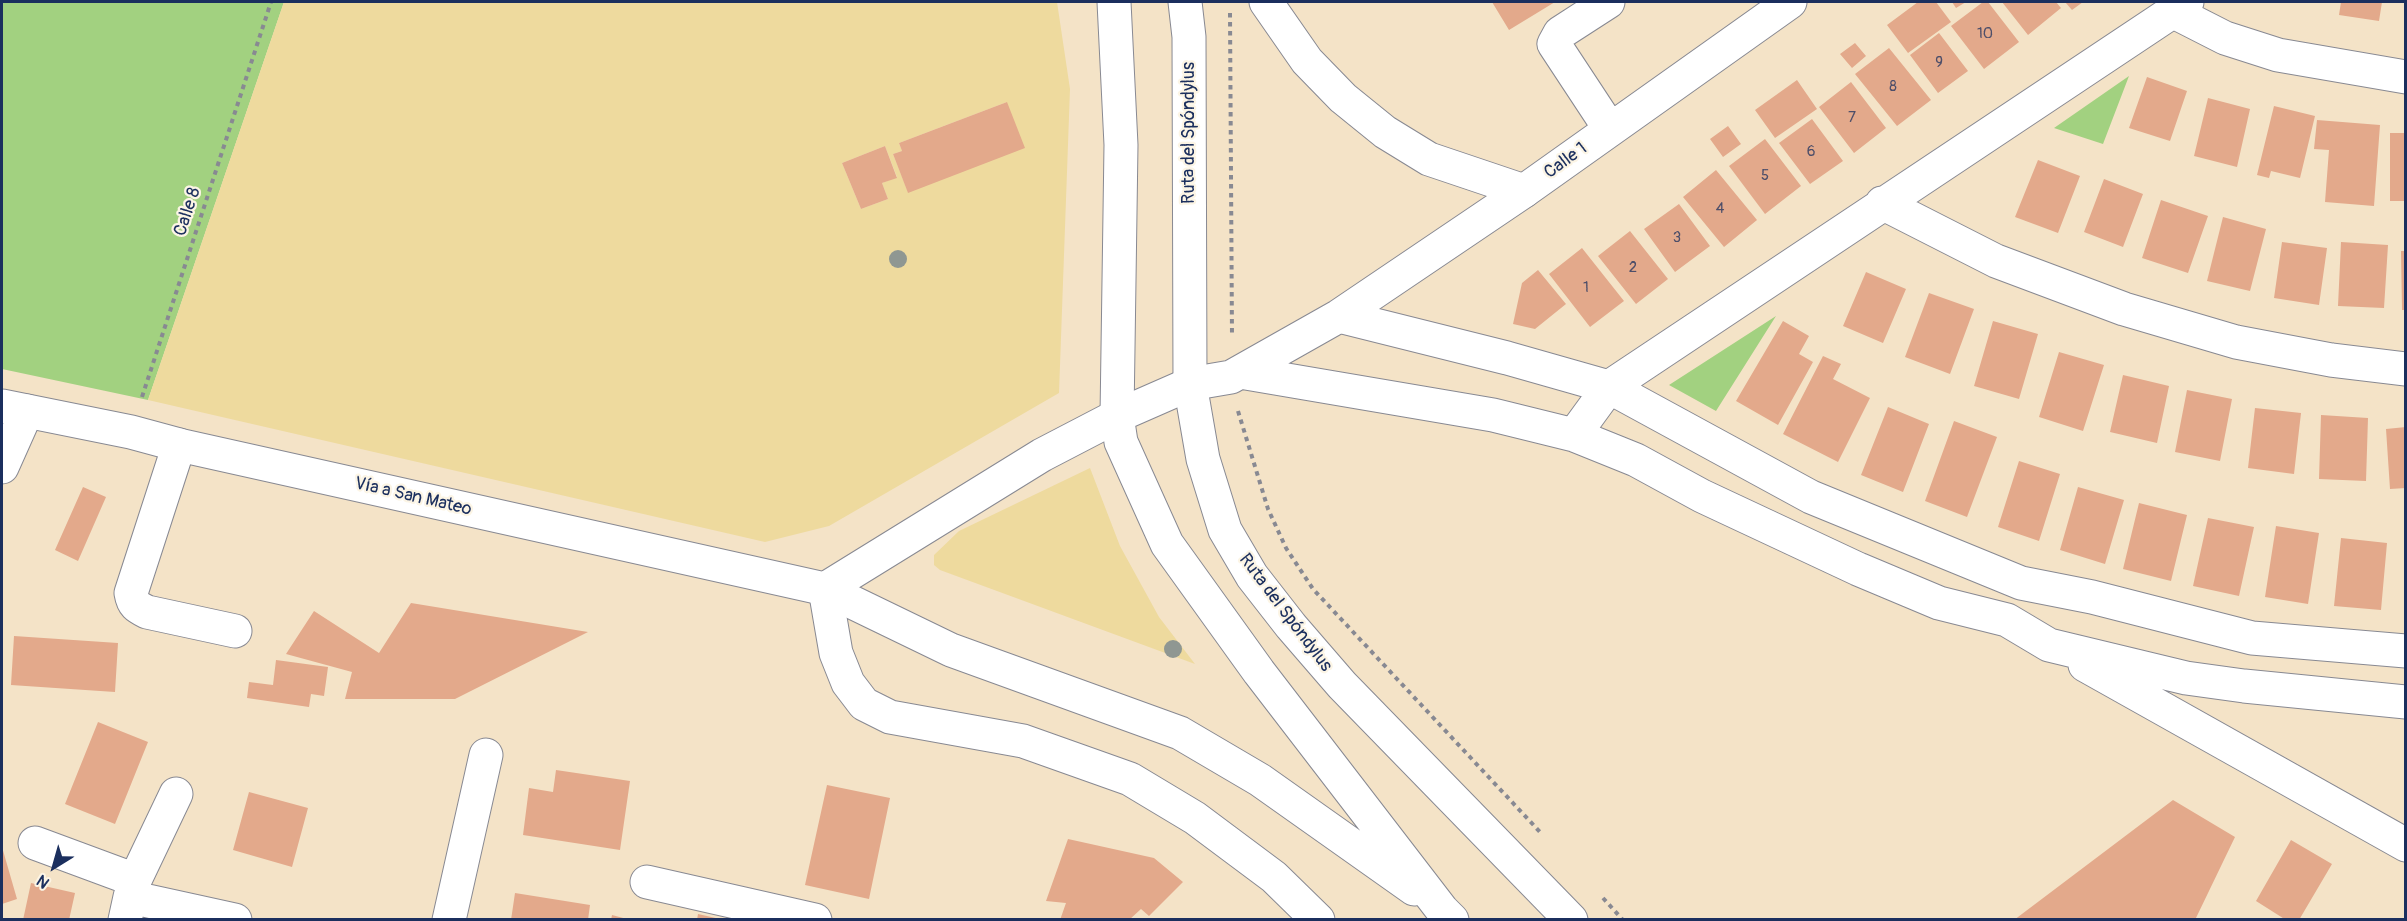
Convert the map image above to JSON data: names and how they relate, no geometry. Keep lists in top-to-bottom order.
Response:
{
  "streets": {
    "main road": ["Ruta del Spóndylus", "Calle 1", "Vía a San Mateo"],
    "path": ["Calle 8"]
  },
  "crossings": [
    ["Calle 8", "Vía a San Mateo"]
  ],
  "house_numbers": [
    "10",
    "9",
    "8",
    "7",
    "6",
    "5",
    "4",
    "3",
    "2",
    "1"
  ],
  "north": "bottom left"
}
